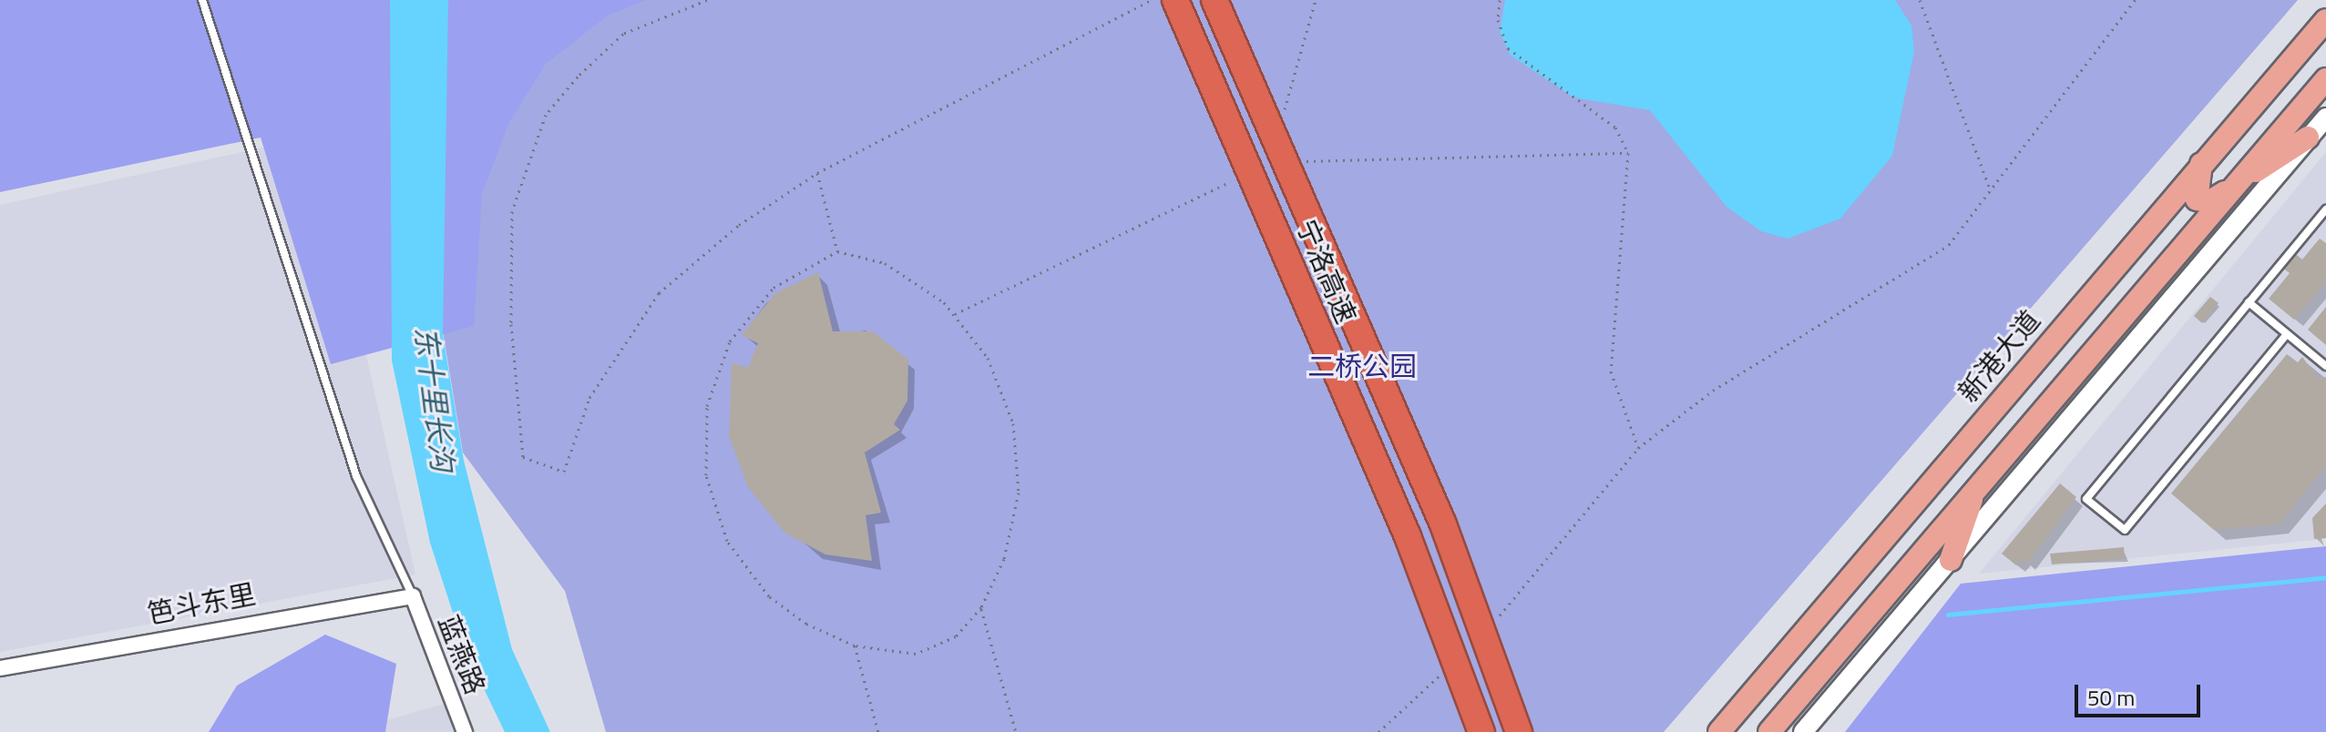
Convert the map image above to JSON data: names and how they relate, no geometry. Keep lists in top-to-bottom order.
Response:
{
  "streets": {
    "highway": ["宁洛高速"],
    "main road": ["新港大道"],
    "street": ["笆斗东里", "蓝燕路"]
  },
  "crossings": [
    ["笆斗东里", "蓝燕路"]
  ],
  "water": ["东十里长沟"],
  "parks": ["二桥公园"],
  "scale_bar": "50 m"
}
